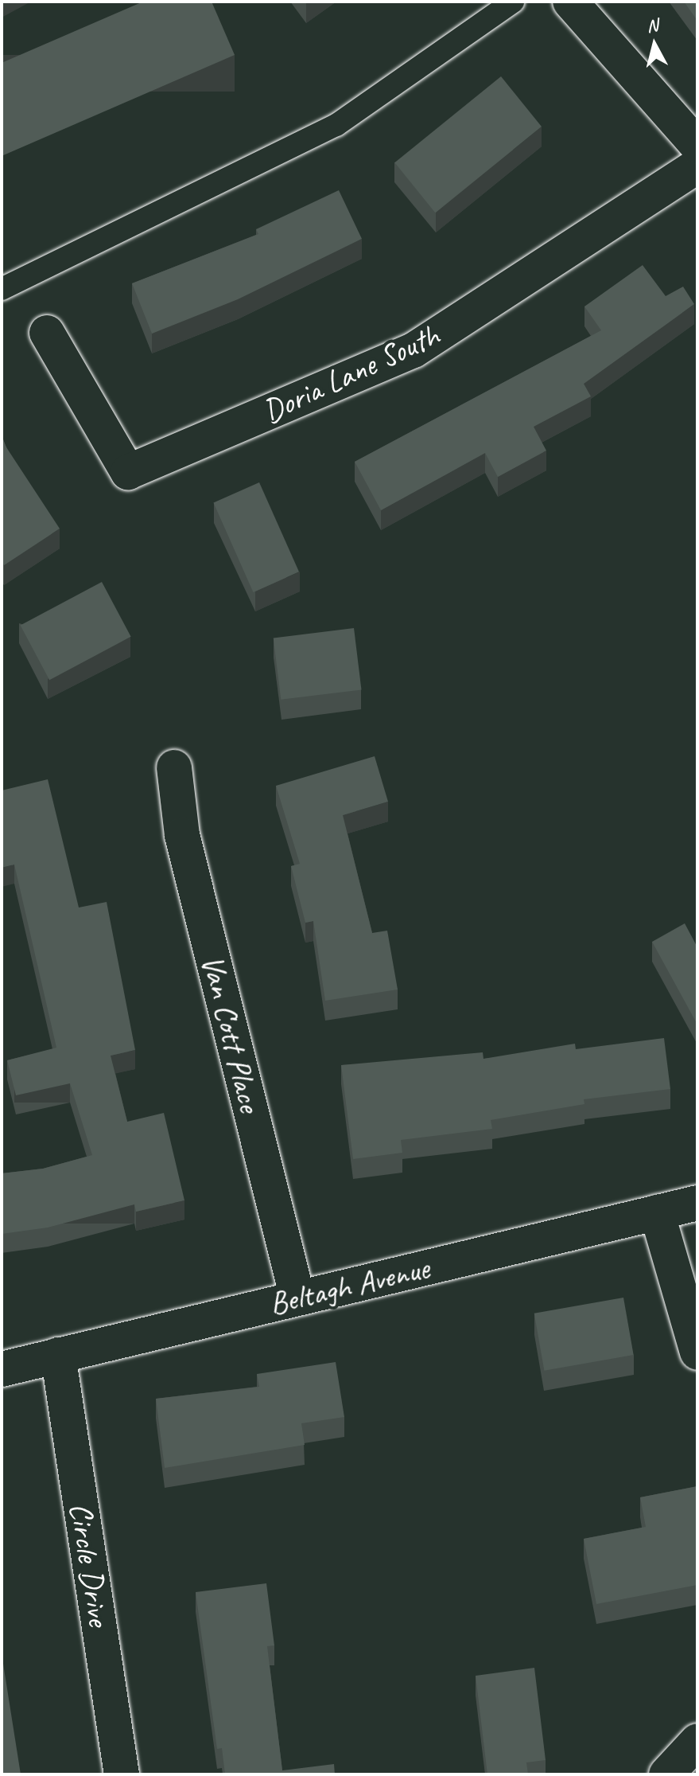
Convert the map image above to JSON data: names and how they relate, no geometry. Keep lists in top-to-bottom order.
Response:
{
  "streets": {
    "street": [
      "Doria Lane South",
      "Van Cott Place",
      "Beltagh Avenue",
      "Circle Drive"
    ]
  },
  "crossings": [
    ["Van Cott Place", "Beltagh Avenue"],
    ["Beltagh Avenue", "Circle Drive"]
  ],
  "north": "top"
}
